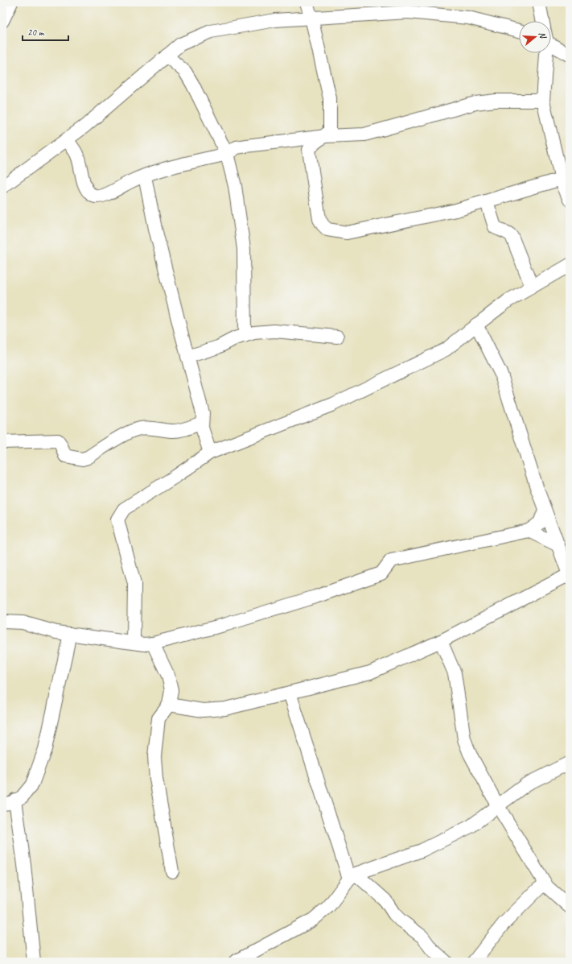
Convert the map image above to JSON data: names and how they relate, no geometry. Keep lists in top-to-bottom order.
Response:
{
  "scale_bar": "20 m",
  "north": "right"
}
